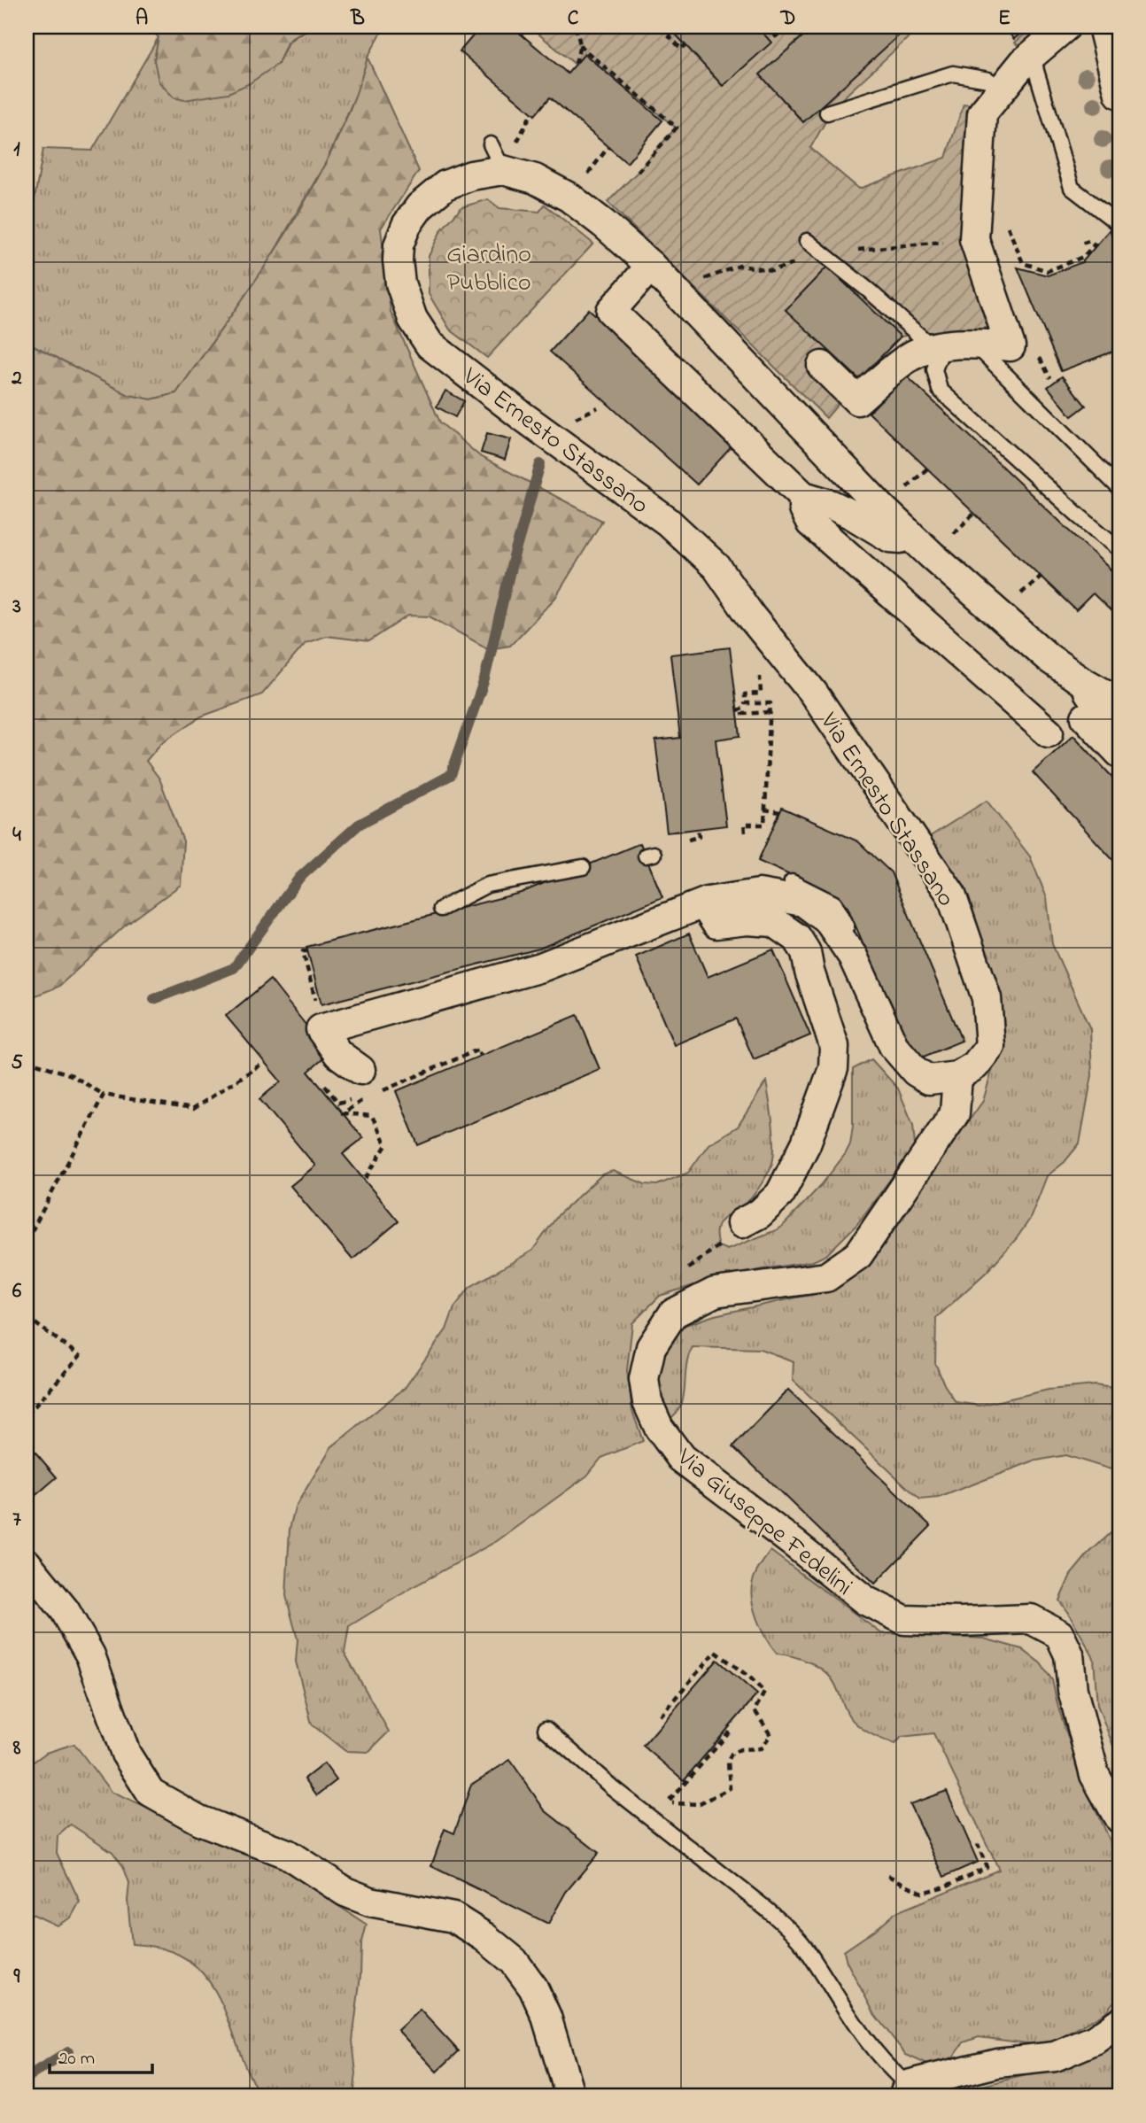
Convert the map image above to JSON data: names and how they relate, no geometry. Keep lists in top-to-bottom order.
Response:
{
  "streets": {
    "street": ["Via Ernesto Stassano", "Via Giuseppe Fedelini"]
  },
  "crossings": [
    ["Via Ernesto Stassano", "Via Giuseppe Fedelini"]
  ],
  "parks": ["Giardino Pubblico"],
  "scale_bar": "20 m",
  "grid": {
    "columns": [
      "A",
      "B",
      "C",
      "D",
      "E"
    ],
    "rows": [
      "1",
      "2",
      "3",
      "4",
      "5",
      "6",
      "7",
      "8",
      "9"
    ]
  }
}
